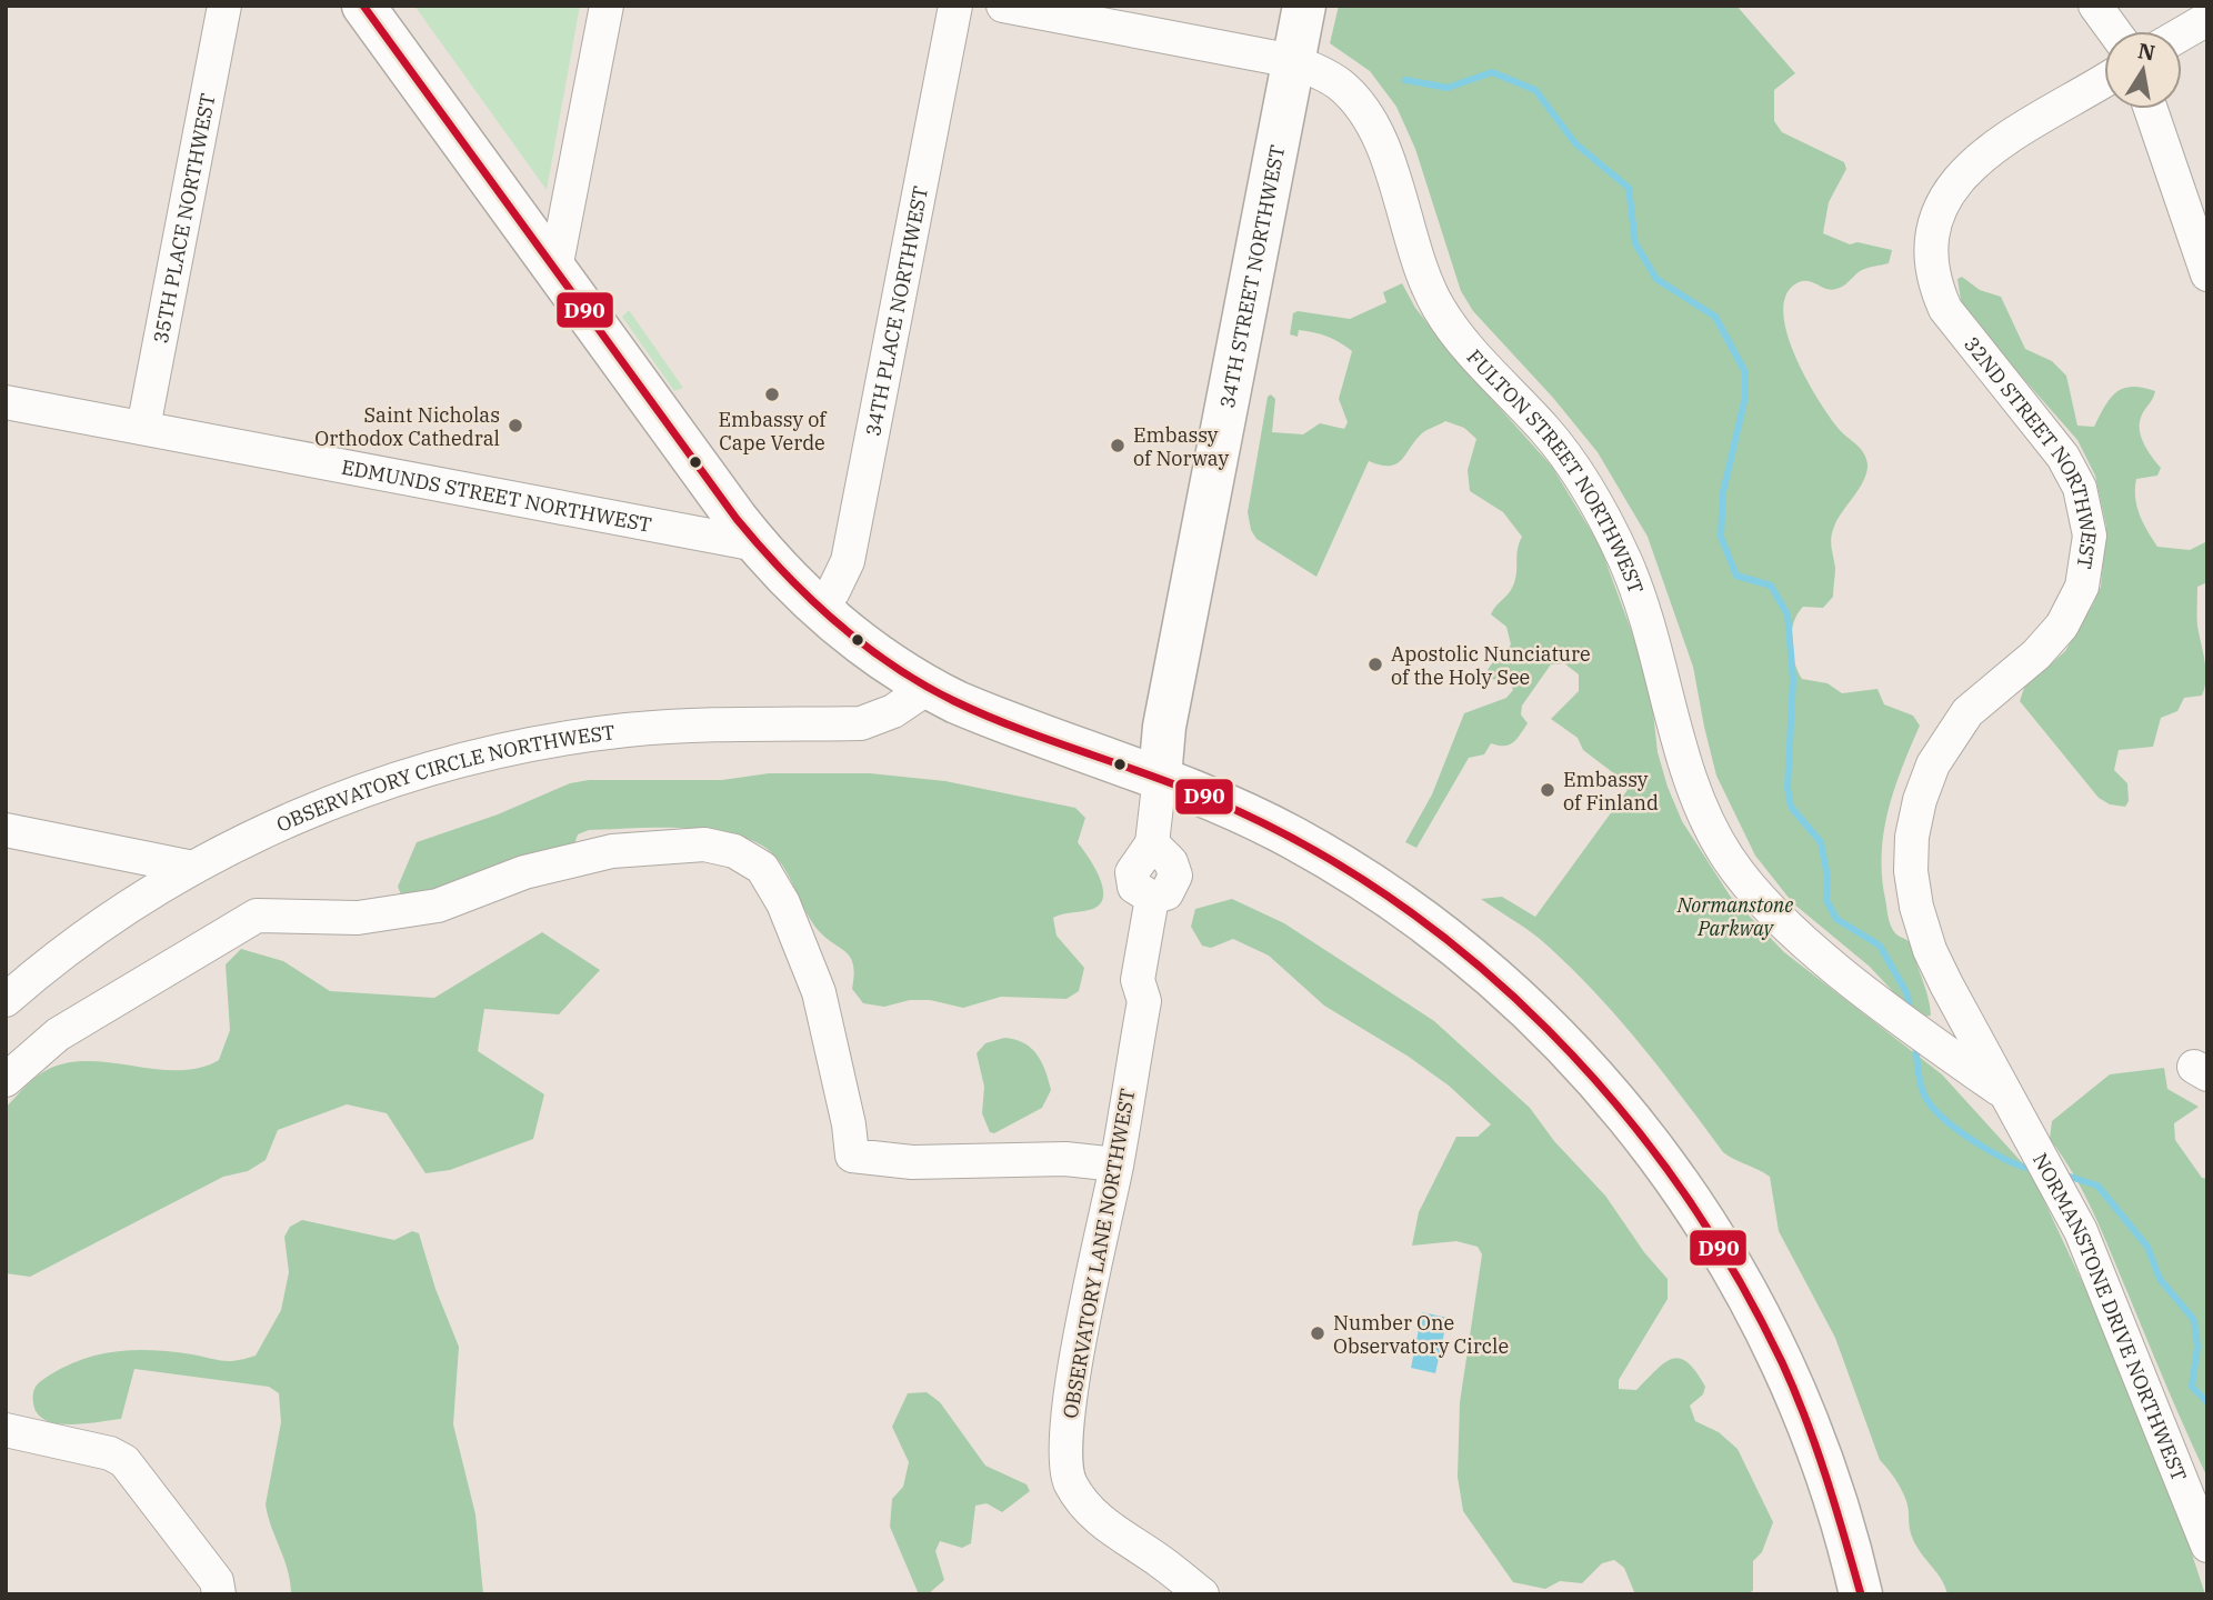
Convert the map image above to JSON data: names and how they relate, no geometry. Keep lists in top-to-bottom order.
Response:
{
  "streets": {
    "main road": ["34TH STREET NORTHWEST"],
    "street": [
      "35TH PLACE NORTHWEST",
      "34TH PLACE NORTHWEST",
      "32ND STREET NORTHWEST",
      "FULTON STREET NORTHWEST",
      "EDMUNDS STREET NORTHWEST",
      "OBSERVATORY CIRCLE NORTHWEST",
      "OBSERVATORY LANE NORTHWEST",
      "NORMANSTONE DRIVE NORTHWEST"
    ]
  },
  "crossings": [
    ["35TH PLACE NORTHWEST", "EDMUNDS STREET NORTHWEST"],
    ["34TH STREET NORTHWEST", "FULTON STREET NORTHWEST"],
    ["34TH STREET NORTHWEST", "OBSERVATORY LANE NORTHWEST"],
    ["32ND STREET NORTHWEST", "FULTON STREET NORTHWEST"],
    ["32ND STREET NORTHWEST", "NORMANSTONE DRIVE NORTHWEST"],
    ["FULTON STREET NORTHWEST", "NORMANSTONE DRIVE NORTHWEST"]
  ],
  "parks": ["Normanstone Parkway"],
  "places": [
    "Embassy of Cape Verde",
    "Saint Nicholas Orthodox Cathedral",
    "Embassy of Norway",
    "Apostolic Nunciature of the Holy See",
    "Embassy of Finland",
    "Number One Observatory Circle"
  ],
  "lines": ["transit line D90"],
  "north": "top"
}
